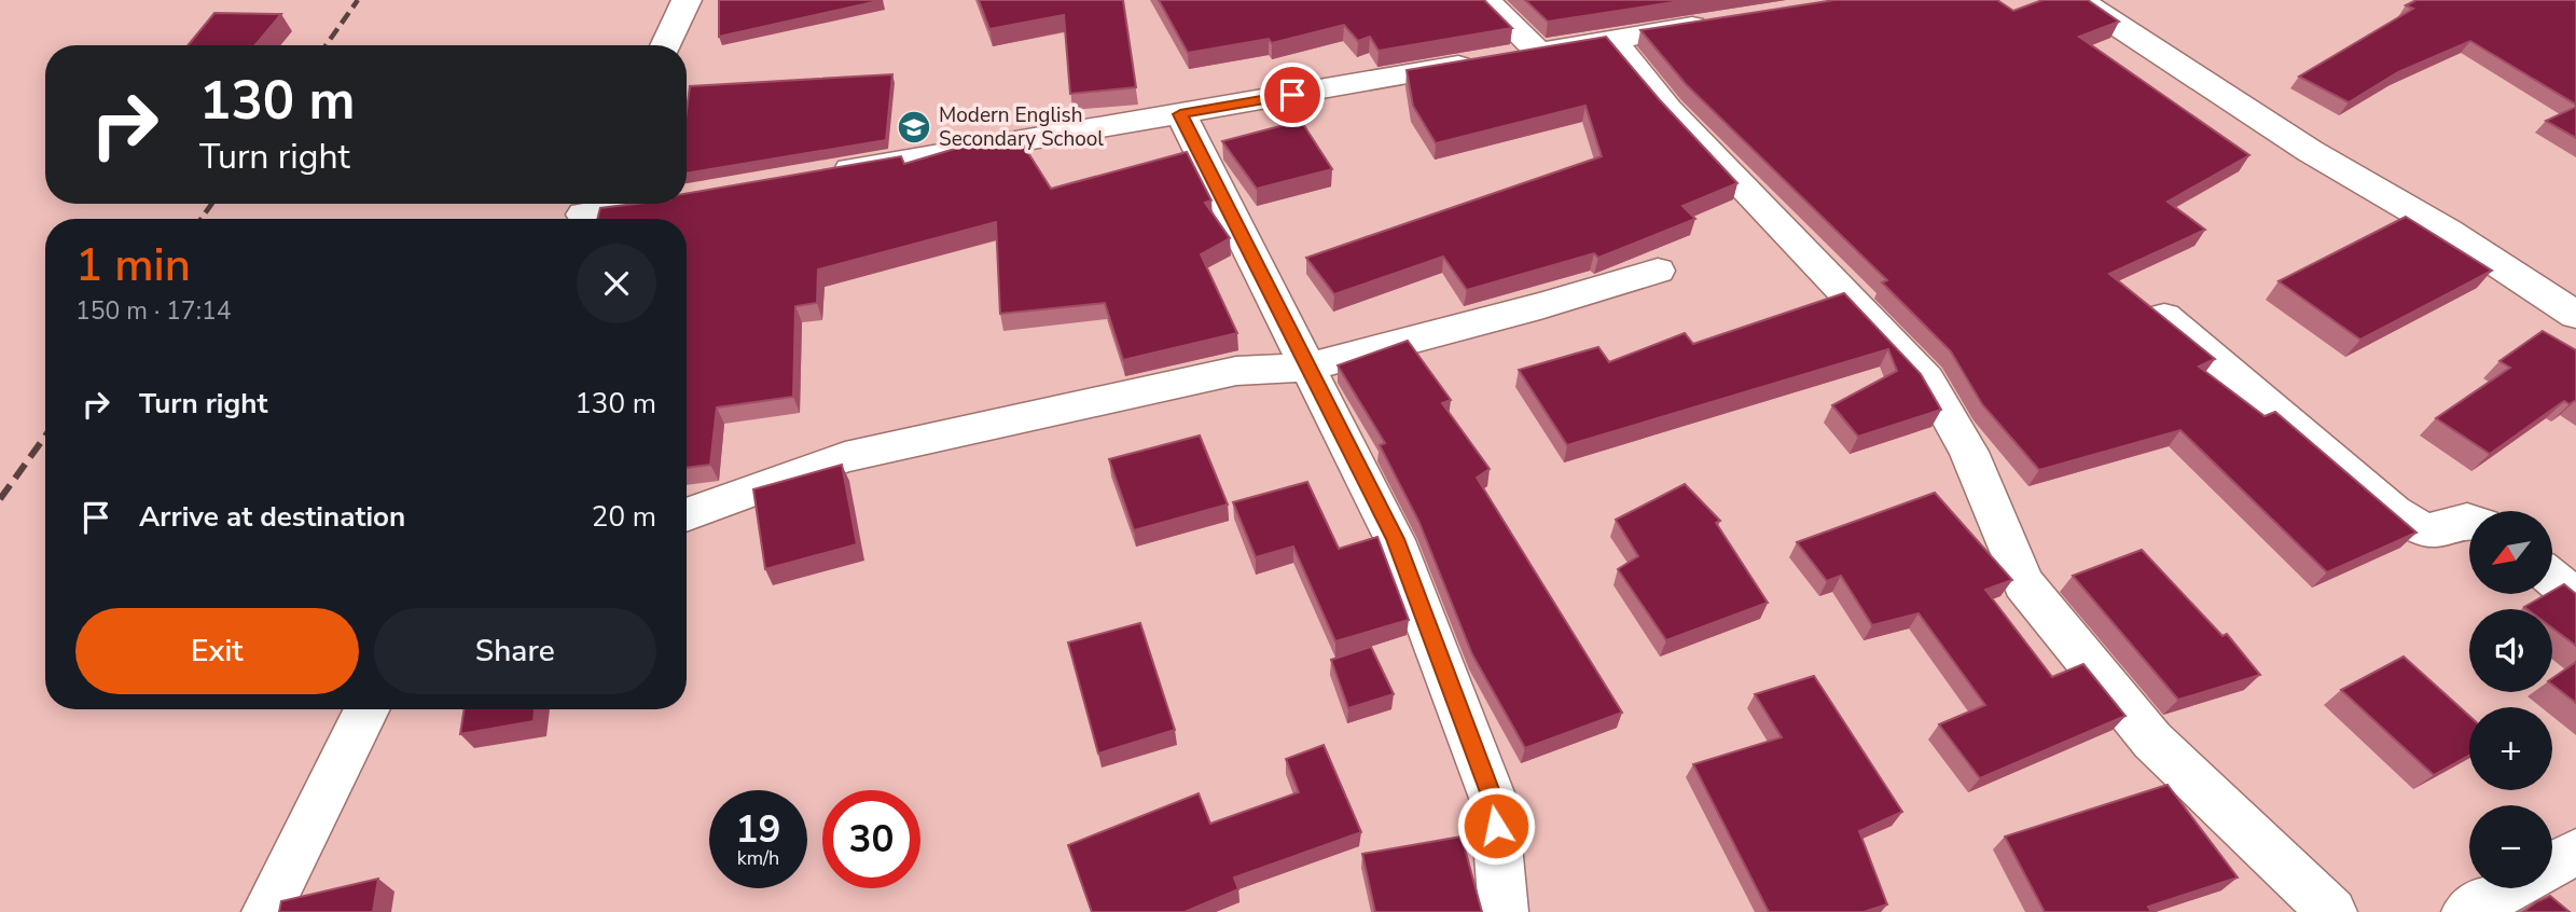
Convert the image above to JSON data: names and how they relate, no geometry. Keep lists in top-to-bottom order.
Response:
{
  "places": {
    "school or university": ["Modern English Secondary School"]
  },
  "north": "bottom left",
  "page": {
    "turn": ["130 m", "Turn right"],
    "heading": ["1 min", "150 m · 17:14"],
    "list": [
      {
        "name": "Turn right",
        "value": "130 m"
      },
      {
        "name": "Arrive at destination",
        "value": "20 m"
      }
    ],
    "map_buttons": ["+", "−"],
    "buttons": ["Exit", "Share"],
    "speed": "19 km/h",
    "limit": "30"
  }
}
